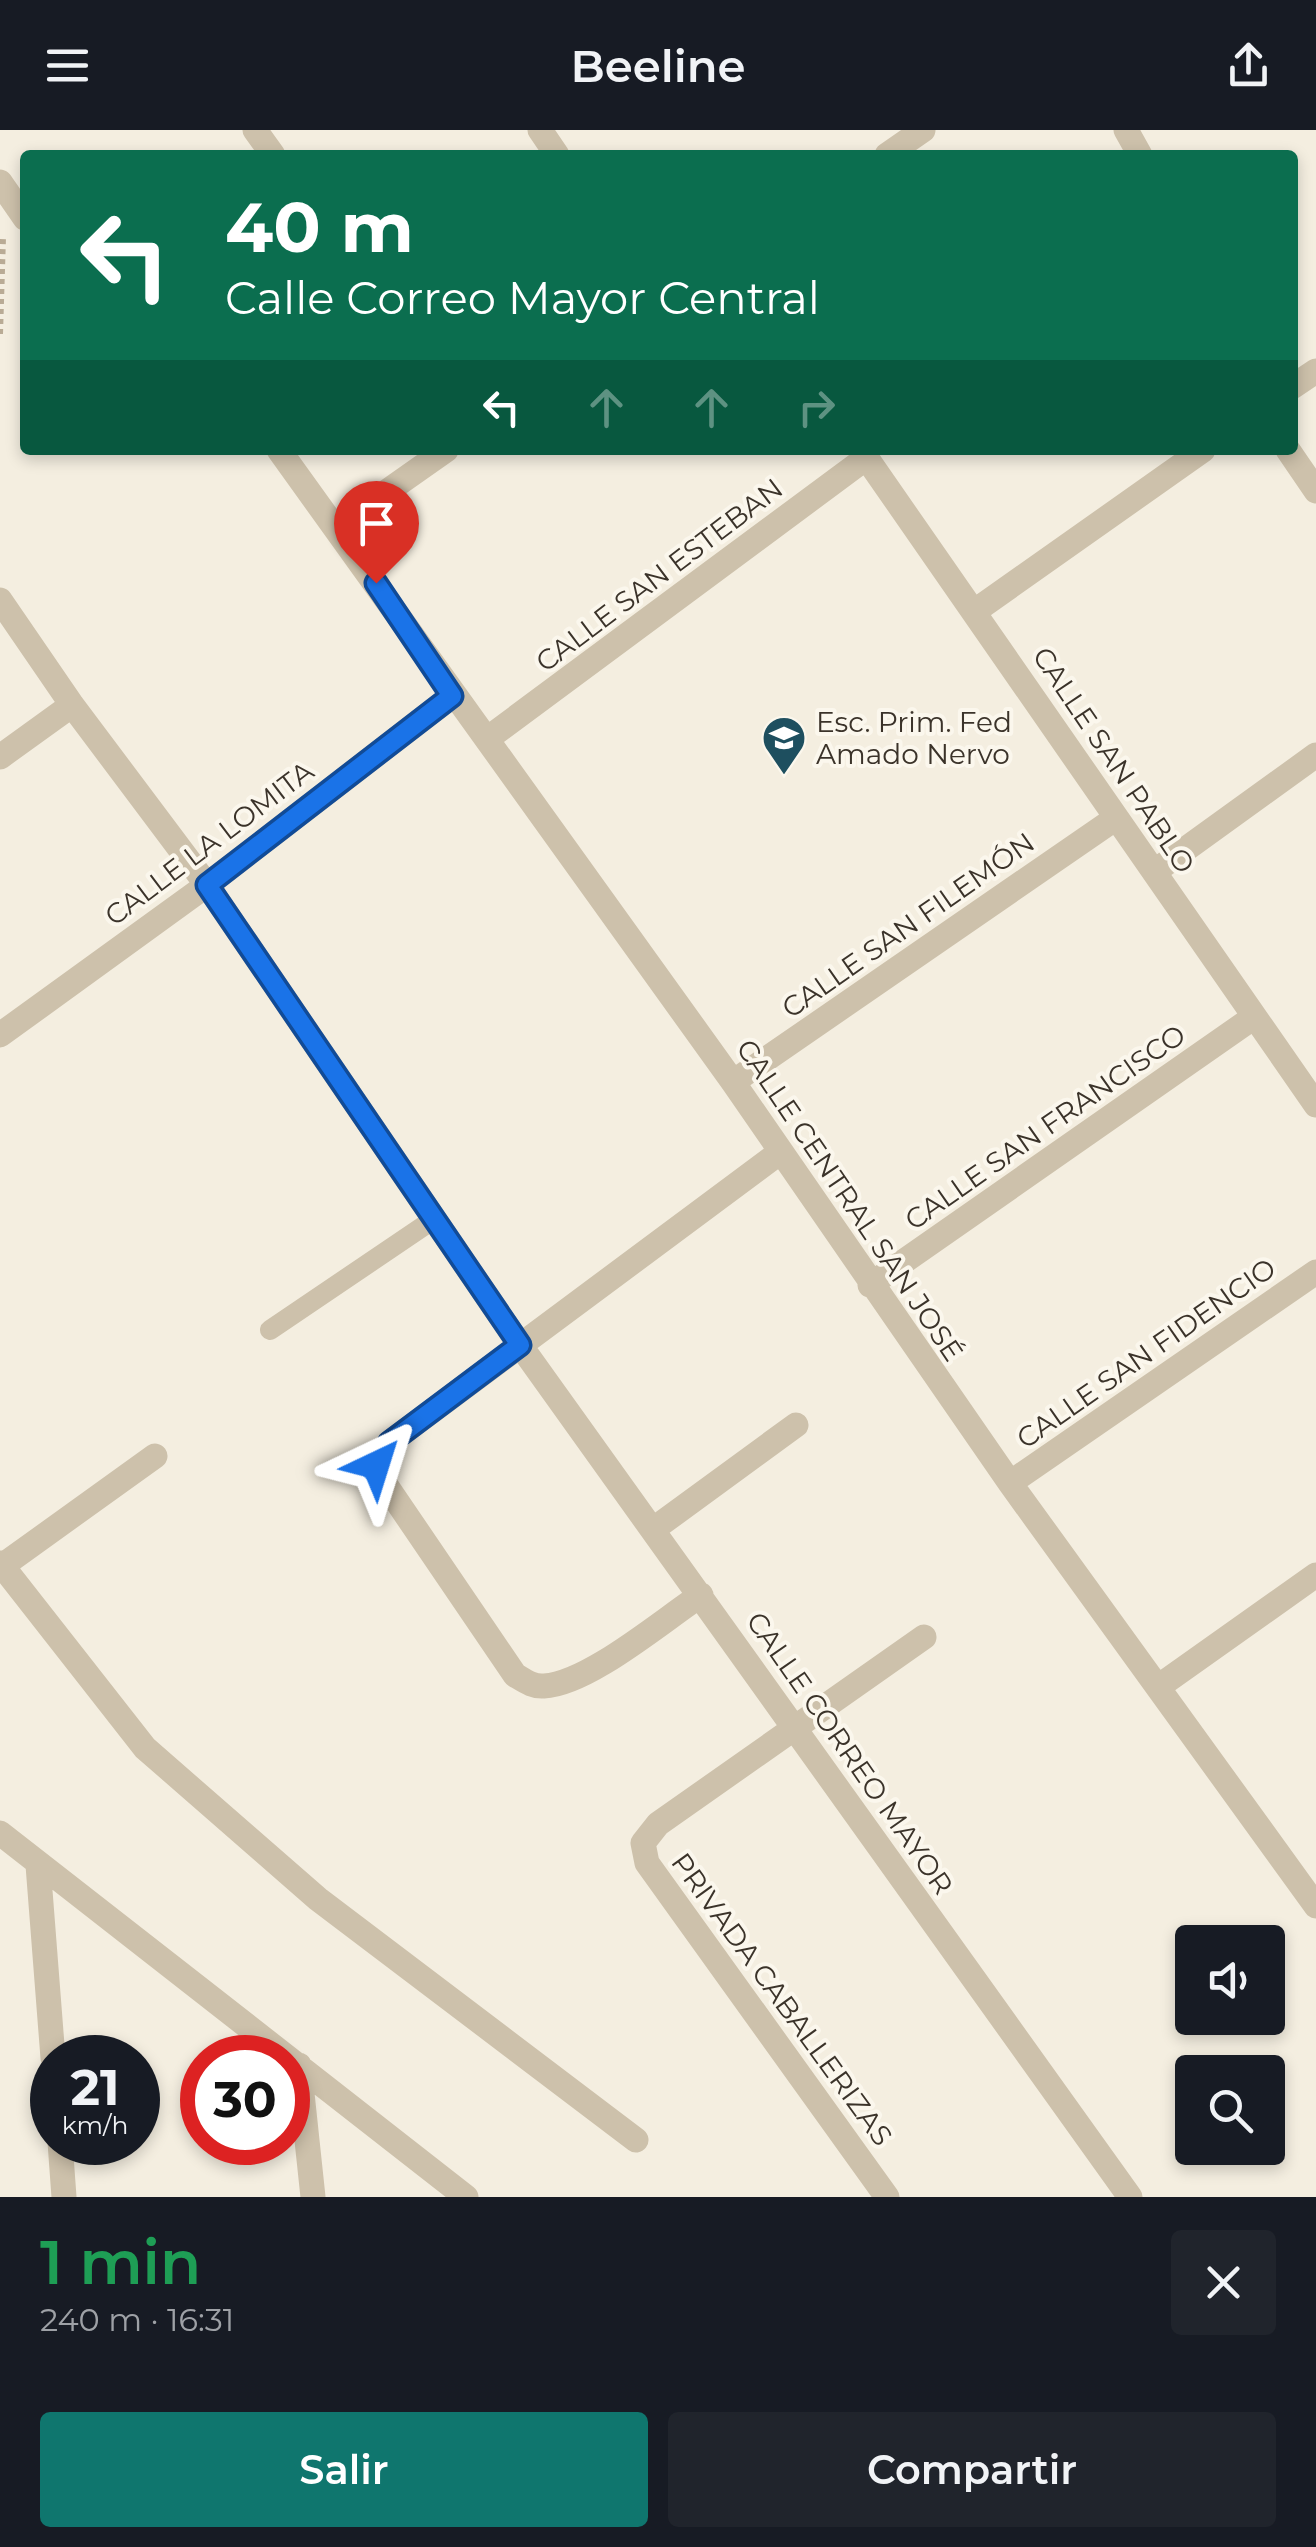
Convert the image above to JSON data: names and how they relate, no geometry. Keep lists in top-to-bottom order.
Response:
{
  "streets": {
    "street": [
      "CALLE SAN ESTEBAN",
      "CALLE SAN PABLO",
      "CALLE LA LOMITA",
      "CALLE SAN FILEMÓN",
      "CALLE SAN FRANCISCO",
      "CALLE CENTRAL SAN JOSÉ",
      "CALLE SAN FIDENCIO",
      "CALLE CORREO MAYOR",
      "PRIVADA CABALLERIZAS"
    ]
  },
  "crossings": [
    ["CALLE SAN ESTEBAN", "CALLE CENTRAL SAN JOSÉ"],
    ["CALLE SAN PABLO", "CALLE SAN FILEMÓN"],
    ["CALLE SAN PABLO", "CALLE SAN FRANCISCO"],
    ["CALLE LA LOMITA", "CALLE CENTRAL SAN JOSÉ"],
    ["CALLE LA LOMITA", "CALLE CORREO MAYOR"],
    ["CALLE SAN FILEMÓN", "CALLE CENTRAL SAN JOSÉ"],
    ["CALLE SAN FRANCISCO", "CALLE CENTRAL SAN JOSÉ"],
    ["CALLE CENTRAL SAN JOSÉ", "CALLE SAN FIDENCIO"],
    ["CALLE CORREO MAYOR", "PRIVADA CABALLERIZAS"]
  ],
  "places": {
    "school or university": ["Esc. Prim. Fed Amado Nervo"]
  },
  "page": {
    "header": "Beeline",
    "turn": ["40 m", "Calle Correo Mayor Central"],
    "speed": "21 km/h",
    "limit": "30",
    "heading": ["1 min", "240 m · 16:31"],
    "buttons": ["Salir", "Compartir"]
  }
}
